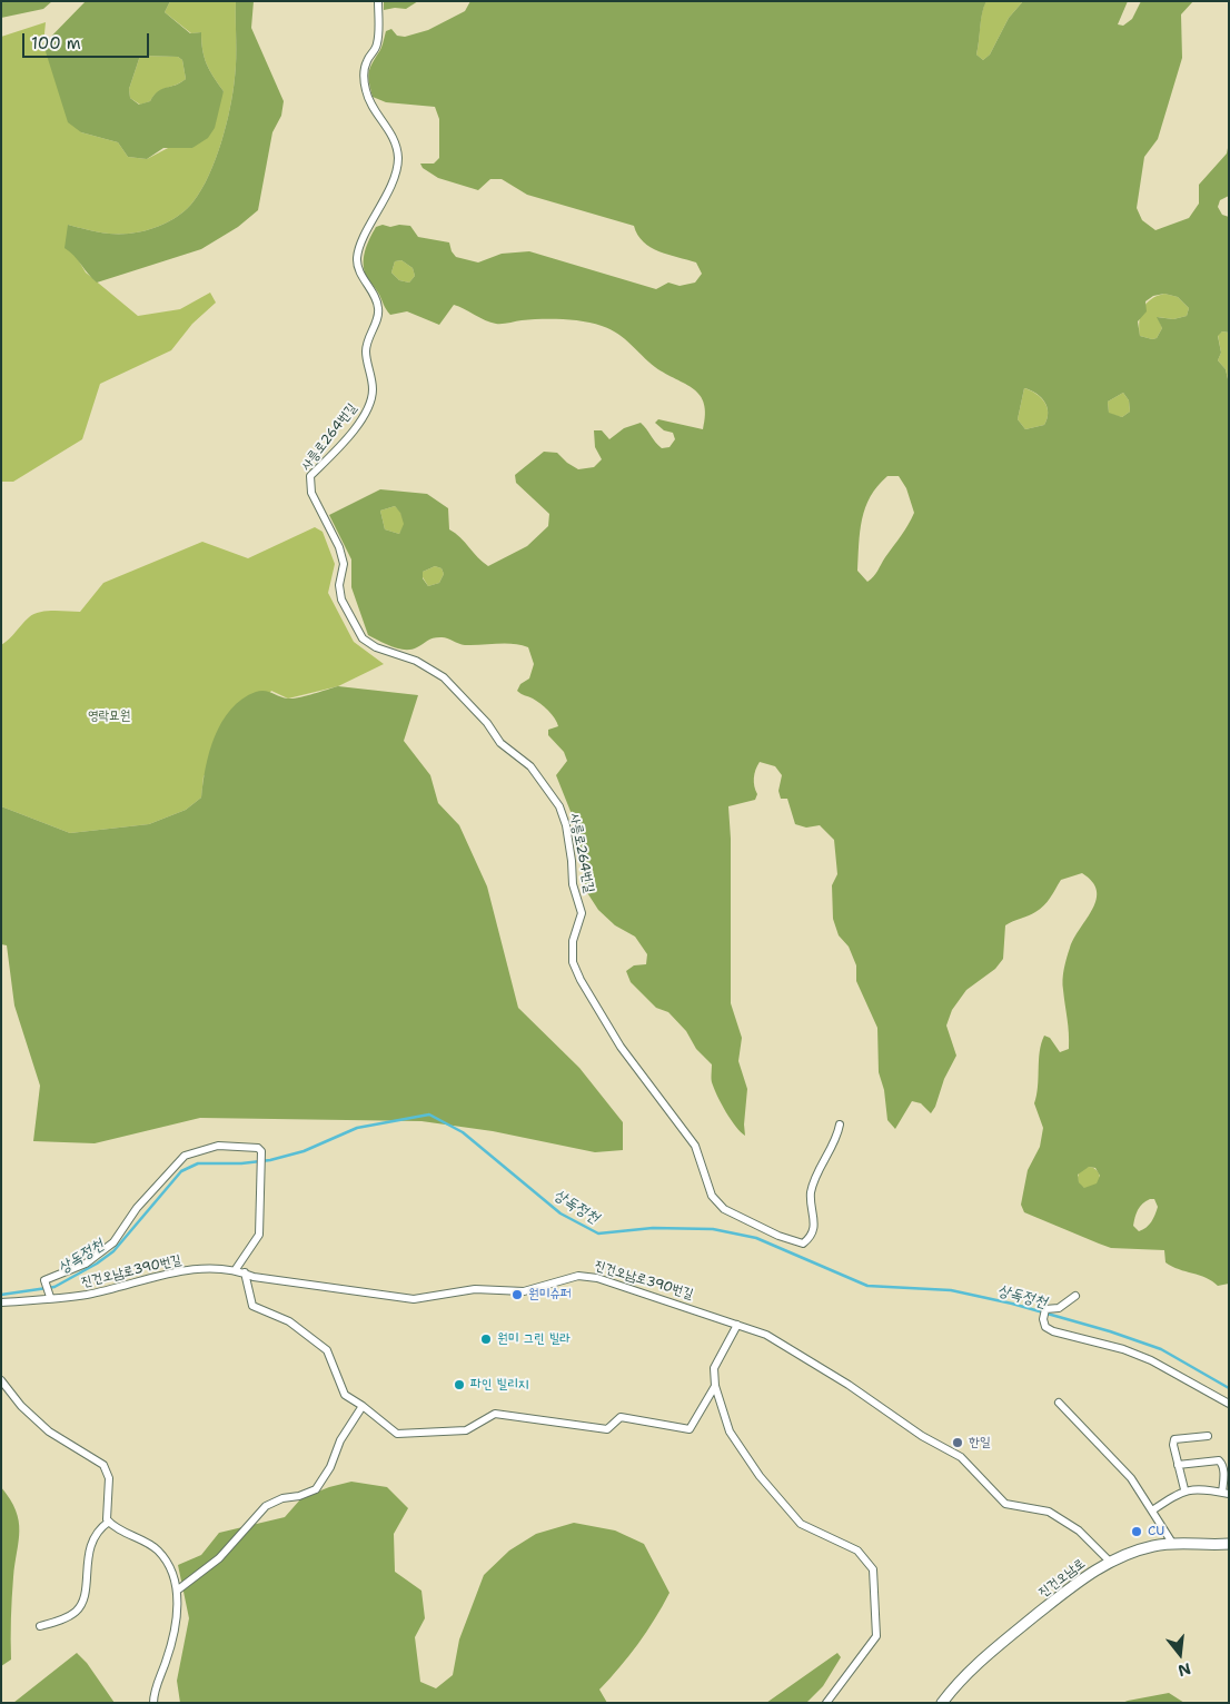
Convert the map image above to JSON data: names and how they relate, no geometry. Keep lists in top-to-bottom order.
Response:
{
  "streets": {
    "main road": ["진건오남로"],
    "street": ["사릉로264번길", "진건오남로390번길"]
  },
  "crossings": [
    ["진건오남로390번길", "진건오남로"]
  ],
  "water": ["상독정천"],
  "parks": ["영락묘원"],
  "places": [
    "원미슈퍼",
    "원미 그린 빌라",
    "파인 빌리지",
    "한일",
    "CU"
  ],
  "scale_bar": "100 m",
  "north": "bottom"
}
